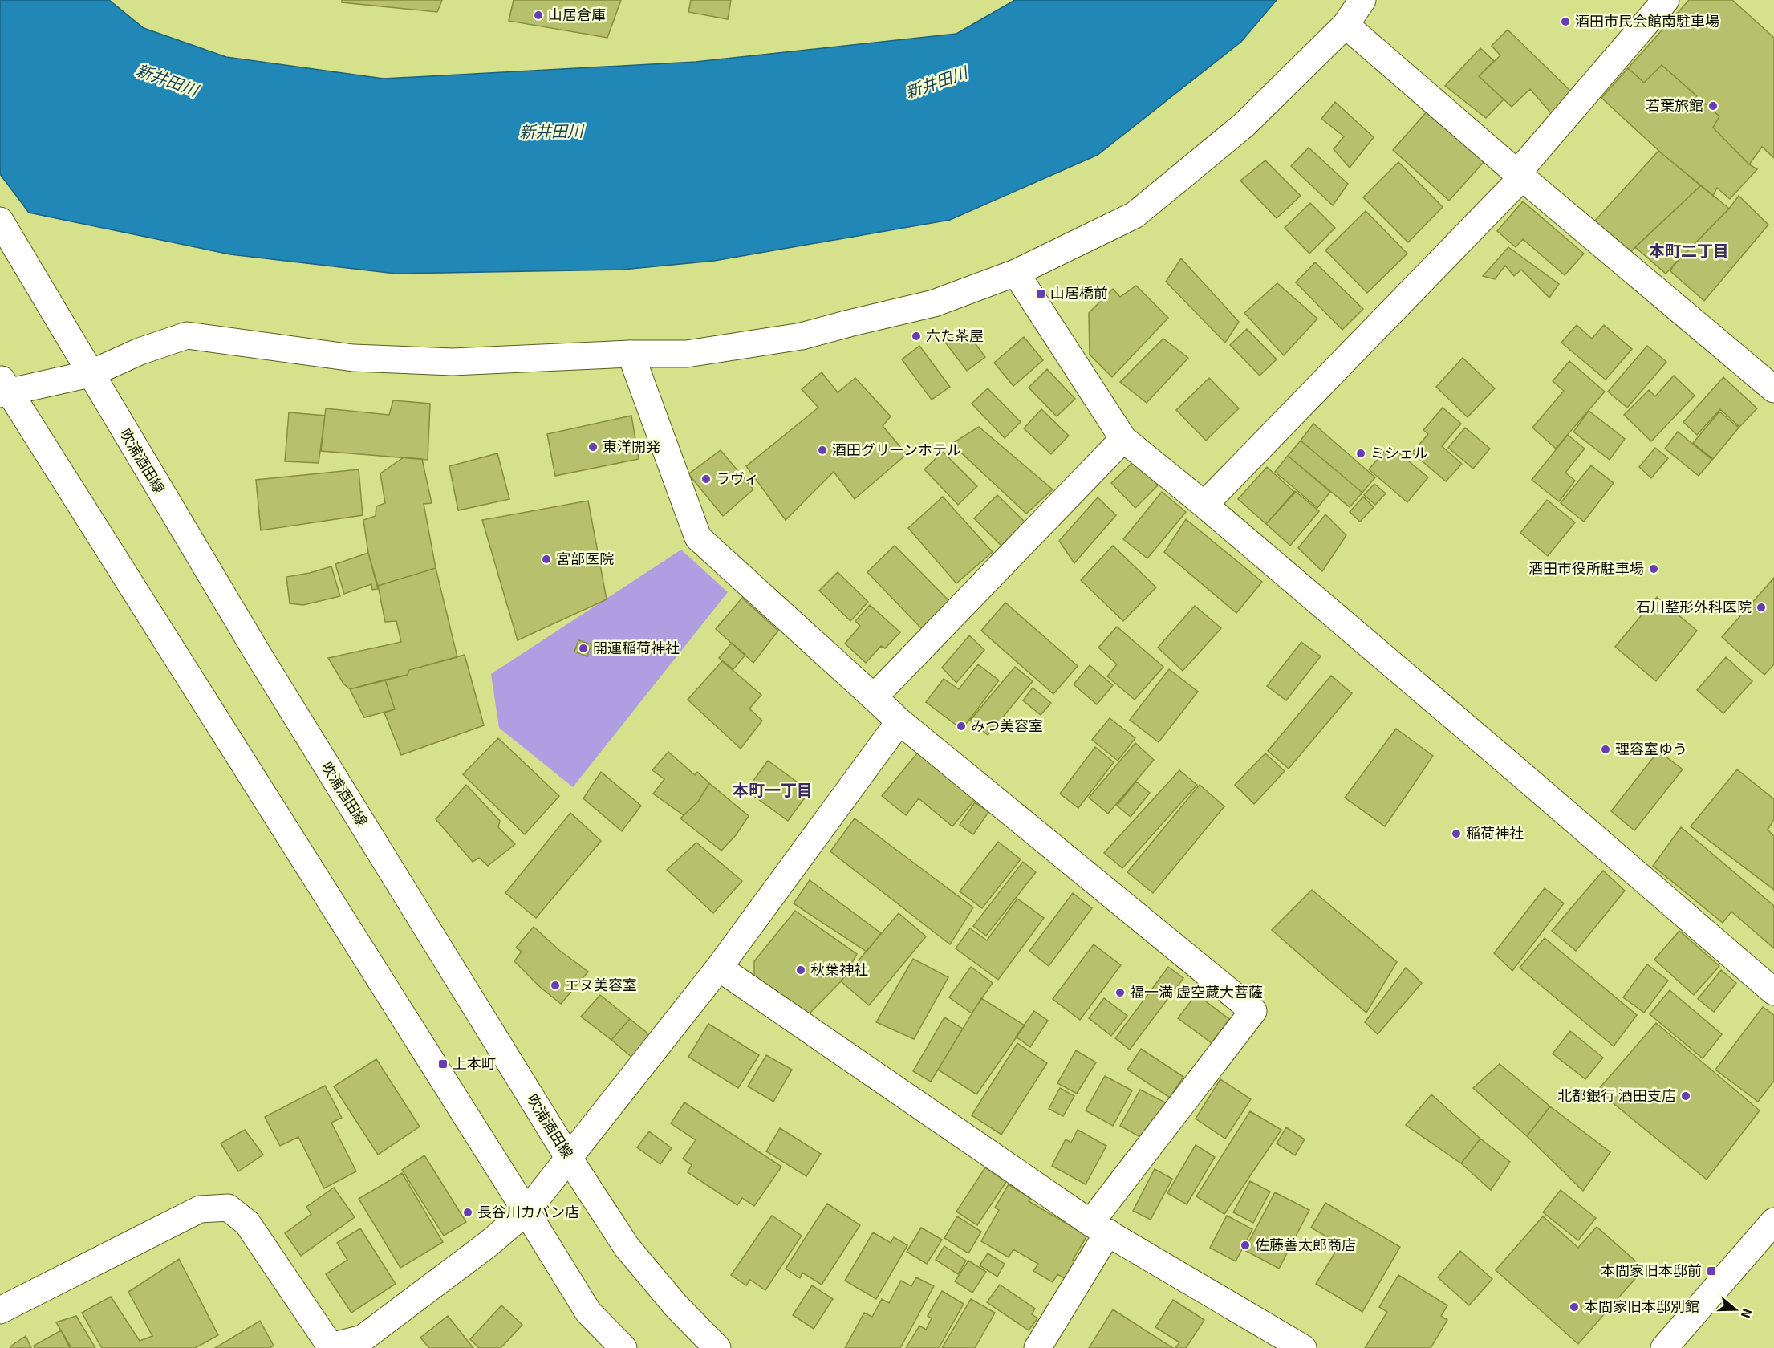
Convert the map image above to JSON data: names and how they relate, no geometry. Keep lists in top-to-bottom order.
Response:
{
  "streets": {
    "street": ["吹浦酒田線"]
  },
  "districts": ["本町二丁目", "本町一丁目"],
  "water": ["新井田川"],
  "places": {
    "other": [
      "山居倉庫",
      "酒田市民会館南駐車場",
      "若葉旅館",
      "六た茶屋",
      "東洋開発",
      "酒田グリーンホテル",
      "ミシェル",
      "ラヴィ",
      "宮部医院",
      "酒田市役所駐車場",
      "石川整形外科医院",
      "開運稲荷神社",
      "みつ美容室",
      "理容室ゆう",
      "稲荷神社",
      "秋葉神社",
      "エヌ美容室",
      "福一満 虚空蔵大菩薩",
      "北都銀行 酒田支店",
      "長谷川カバン店",
      "佐藤善太郎商店",
      "本間家旧本邸別館"
    ],
    "transit": ["山居橋前", "上本町", "本間家旧本邸前"]
  },
  "north": "right"
}
